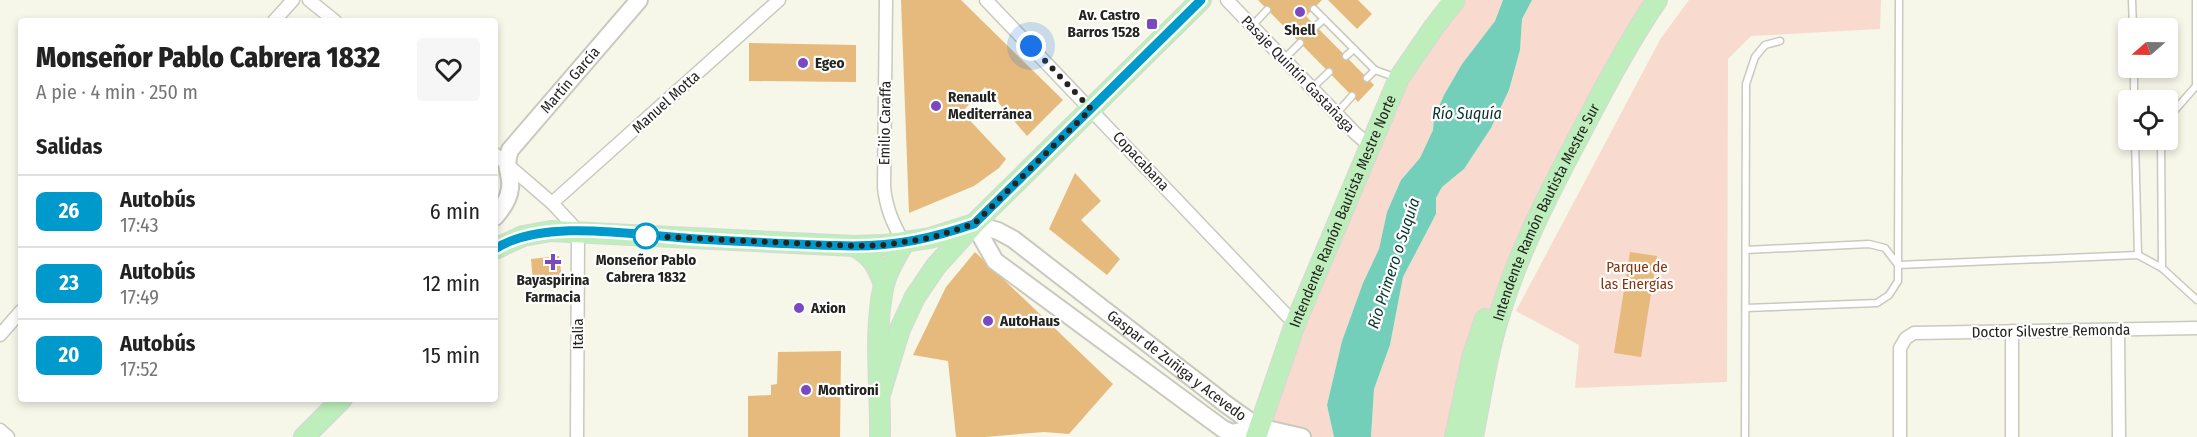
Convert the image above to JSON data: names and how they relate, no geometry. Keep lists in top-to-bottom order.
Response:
{
  "streets": {
    "main road": ["Intendente Ramón Bautista Mestre Norte", "Intendente Ramón Bautista Mestre Sur"],
    "street": [
      "Pasaje Quintín Gastañaga",
      "Martín García",
      "Manuel Motta",
      "Emilio Caraffa",
      "Copacabana",
      "Doctor Silvestre Remonda",
      "Italia",
      "Gaspar de Zuñiga y Acevedo"
    ]
  },
  "crossings": [
    ["Pasaje Quintín Gastañaga", "Intendente Ramón Bautista Mestre Norte"],
    ["Copacabana", "Intendente Ramón Bautista Mestre Norte"],
    ["Intendente Ramón Bautista Mestre Norte", "Gaspar de Zuñiga y Acevedo"]
  ],
  "water": ["Río Suquía", "Río Primero o Suquía"],
  "parks": ["Parque de las Energías"],
  "places": {
    "other": [
      "Shell",
      "Egeo",
      "Renault Mediterránea",
      "Monseñor Pablo Cabrera 1832",
      "Axion",
      "AutoHaus",
      "Montironi"
    ],
    "transit": ["Av. Castro Barros 1528"],
    "health": ["Bayaspirina Farmacia"]
  },
  "lines": ["bus line 26"],
  "north": "left",
  "page": {
    "heading": [
      ["Monseñor Pablo Cabrera 1832", "A pie · 4 min · 250 m"],
      "Salidas"
    ],
    "list": [
      {
        "mark": "26",
        "name": "Autobús",
        "note": "17:43",
        "value": "6 min"
      },
      {
        "mark": "23",
        "name": "Autobús",
        "note": "17:49",
        "value": "12 min"
      },
      {
        "mark": "20",
        "name": "Autobús",
        "note": "17:52",
        "value": "15 min"
      }
    ]
  }
}
